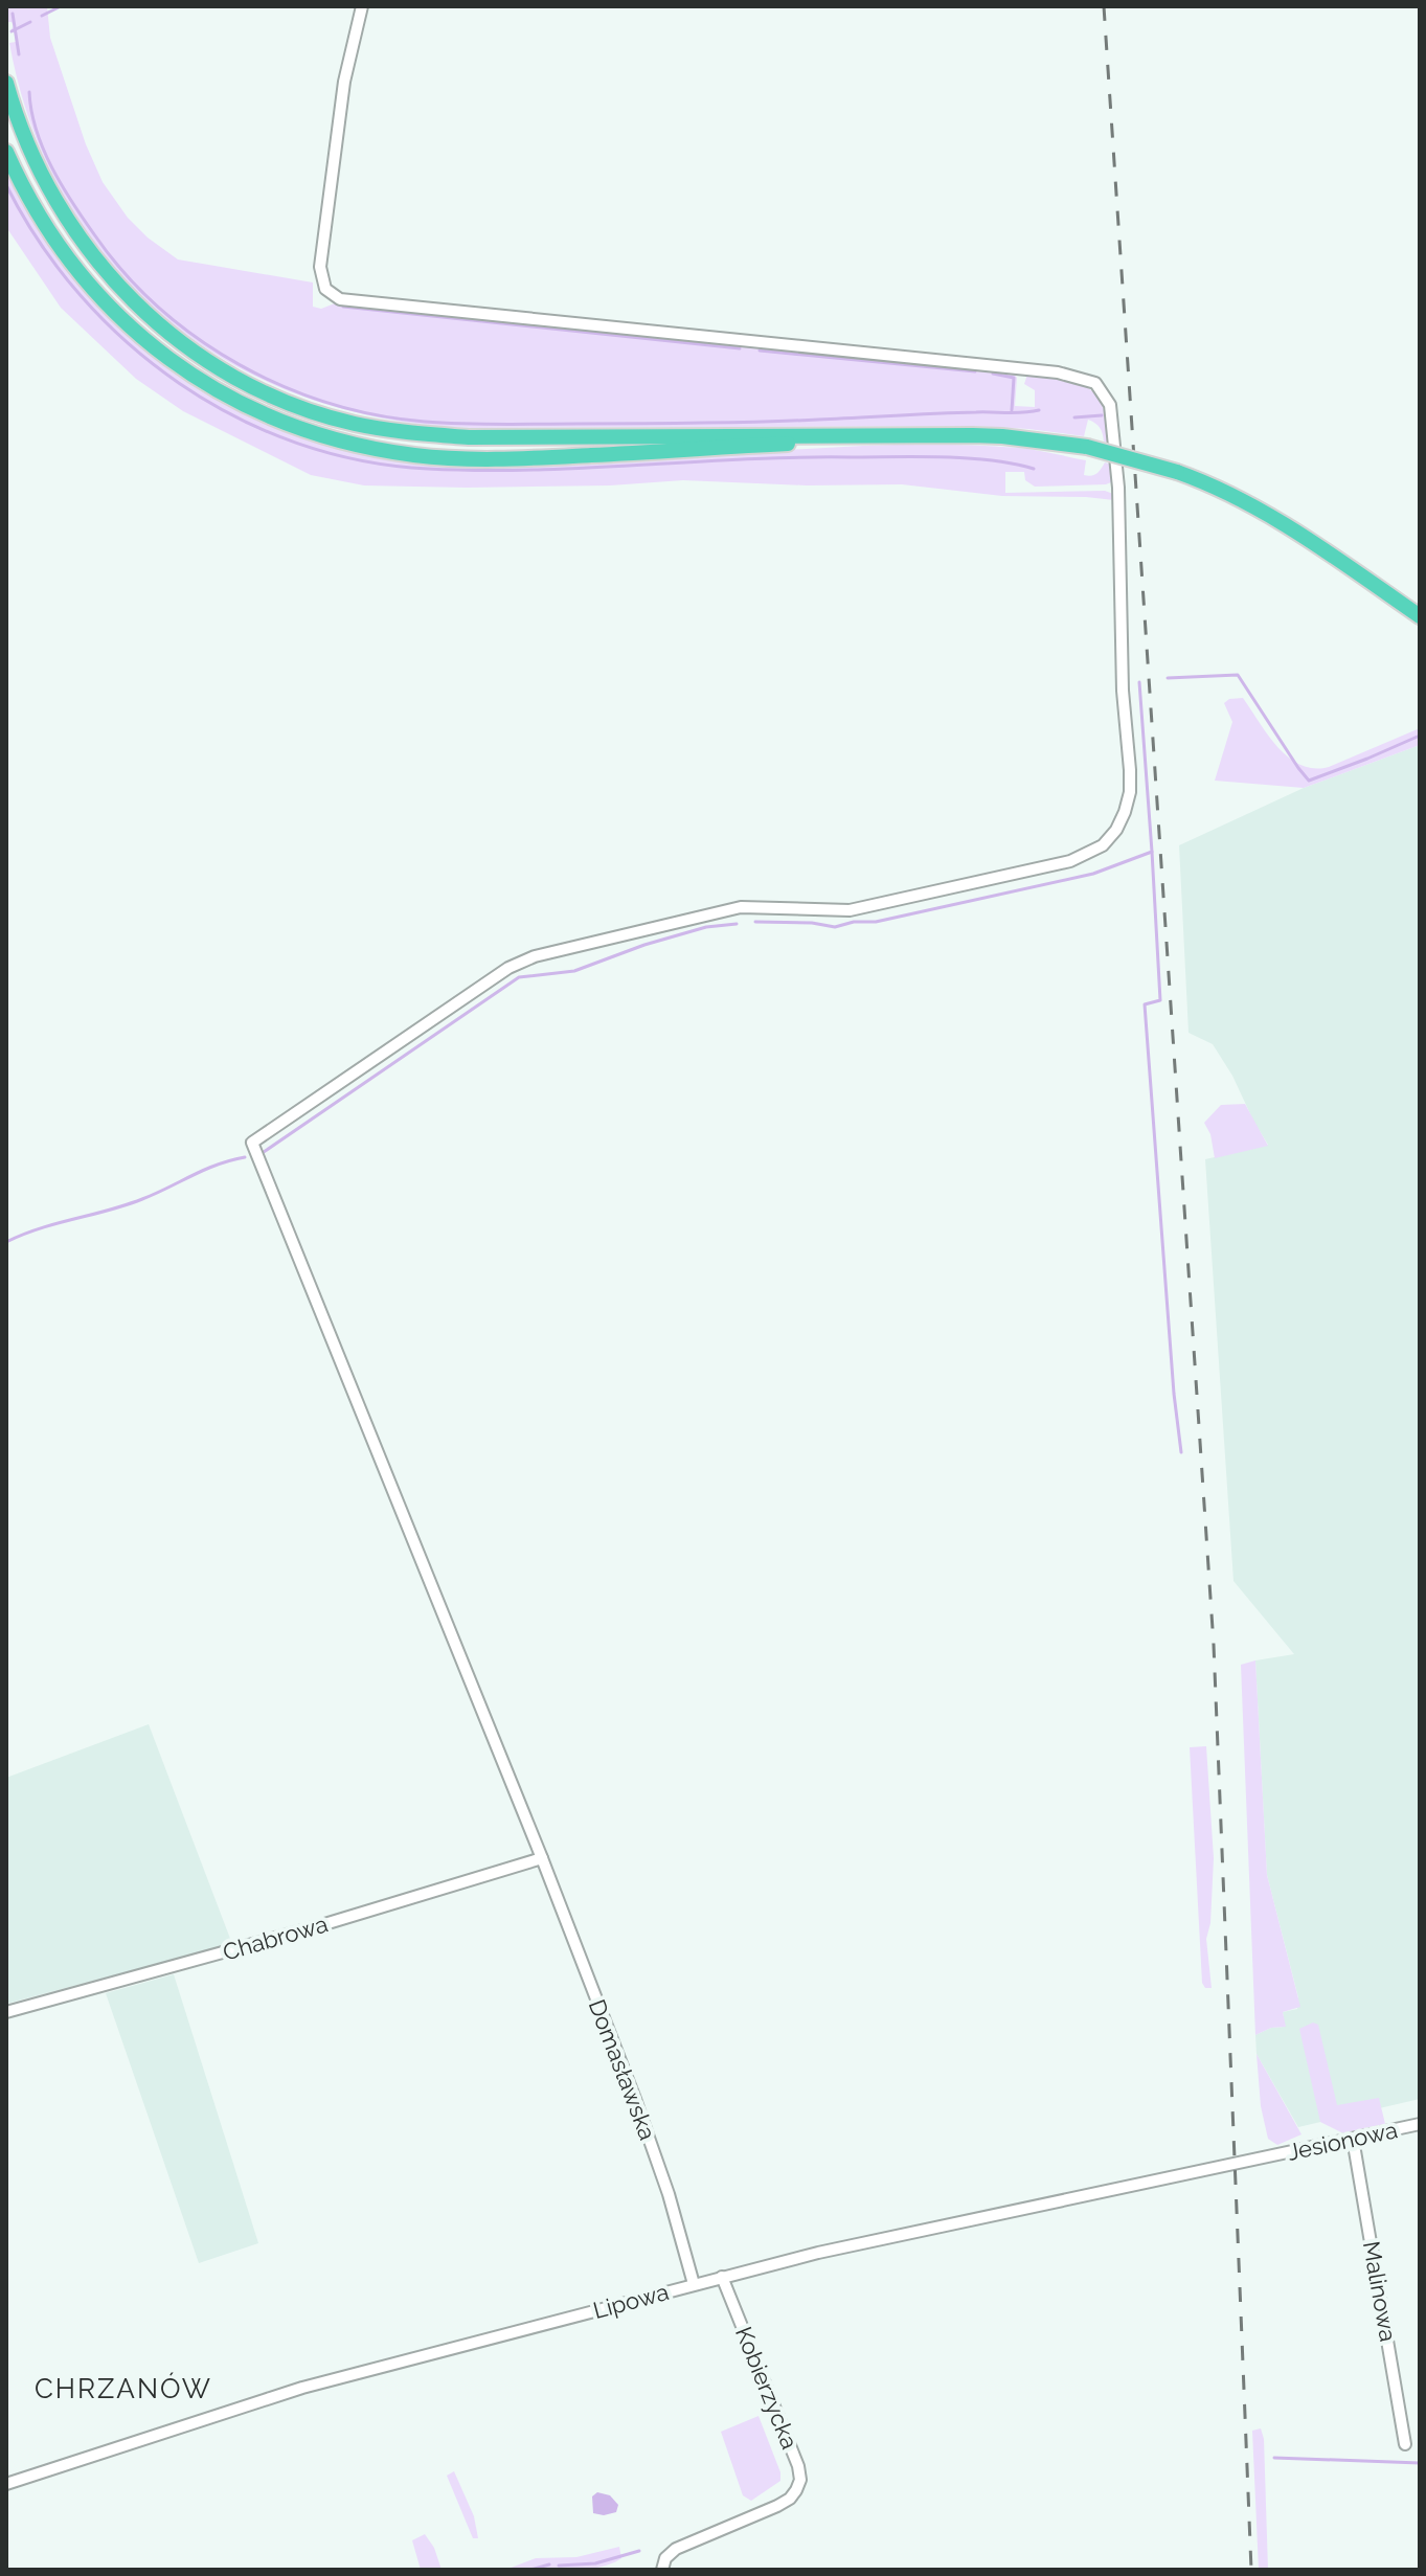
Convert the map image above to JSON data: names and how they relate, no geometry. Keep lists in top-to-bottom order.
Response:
{
  "streets": {
    "street": [
      "Chabrowa",
      "Domasławska",
      "Jesionowa",
      "Malinowa",
      "Lipowa",
      "Kobierzycka"
    ]
  },
  "crossings": [
    ["Chabrowa", "Domasławska"],
    ["Domasławska", "Lipowa"],
    ["Jesionowa", "Malinowa"],
    ["Jesionowa", "Lipowa"],
    ["Lipowa", "Kobierzycka"]
  ],
  "districts": ["CHRZANÓW"]
}
